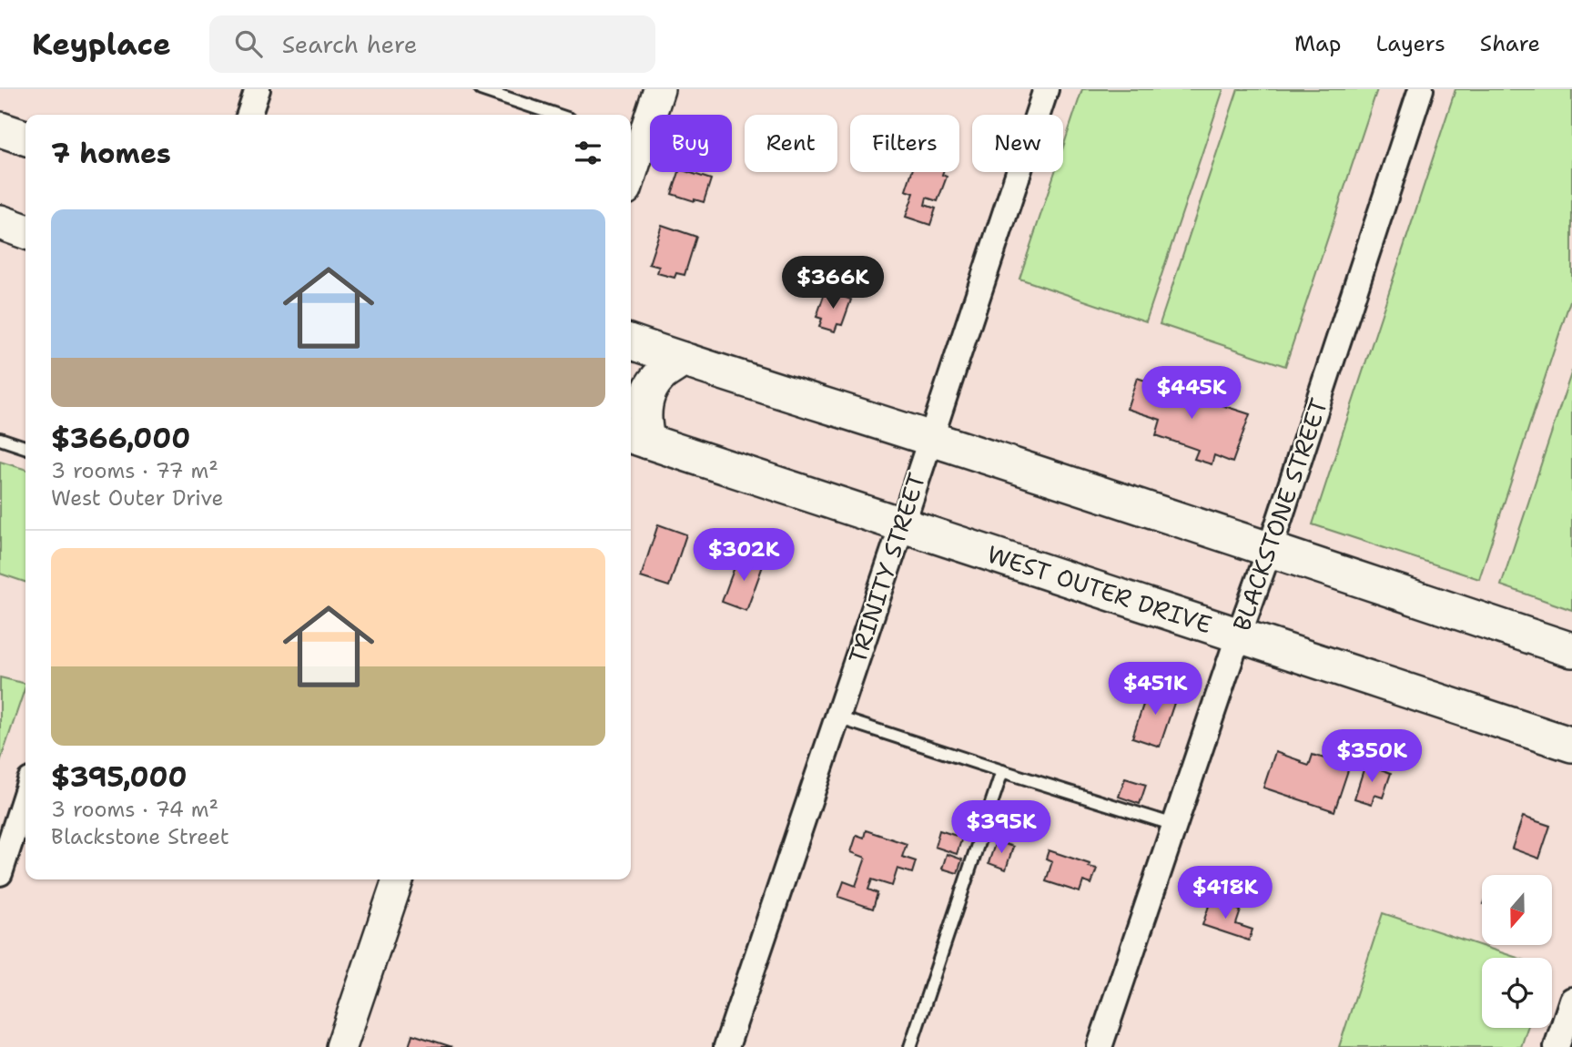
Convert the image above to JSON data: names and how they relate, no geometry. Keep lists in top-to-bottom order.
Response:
{
  "streets": {
    "main road": ["WEST OUTER DRIVE"],
    "street": ["BLACKSTONE STREET", "TRINITY STREET"]
  },
  "crossings": [
    ["BLACKSTONE STREET", "WEST OUTER DRIVE"],
    ["TRINITY STREET", "WEST OUTER DRIVE"]
  ],
  "north": "bottom",
  "page": {
    "header": "Keyplace",
    "search": "Search here",
    "nav": ["Map", "Layers", "Share"],
    "chip": [
      "Buy",
      "Rent",
      "Filters",
      "New"
    ],
    "heading": "7 homes",
    "list": [
      {
        "name": "$366,000",
        "note": "3 rooms · 77 m² · West Outer Drive"
      },
      {
        "name": "$395,000",
        "note": "3 rooms · 74 m² · Blackstone Street"
      }
    ],
    "price": [
      "$366K",
      "$445K",
      "$302K",
      "$451K",
      "$350K",
      "$395K",
      "$418K"
    ]
  }
}
